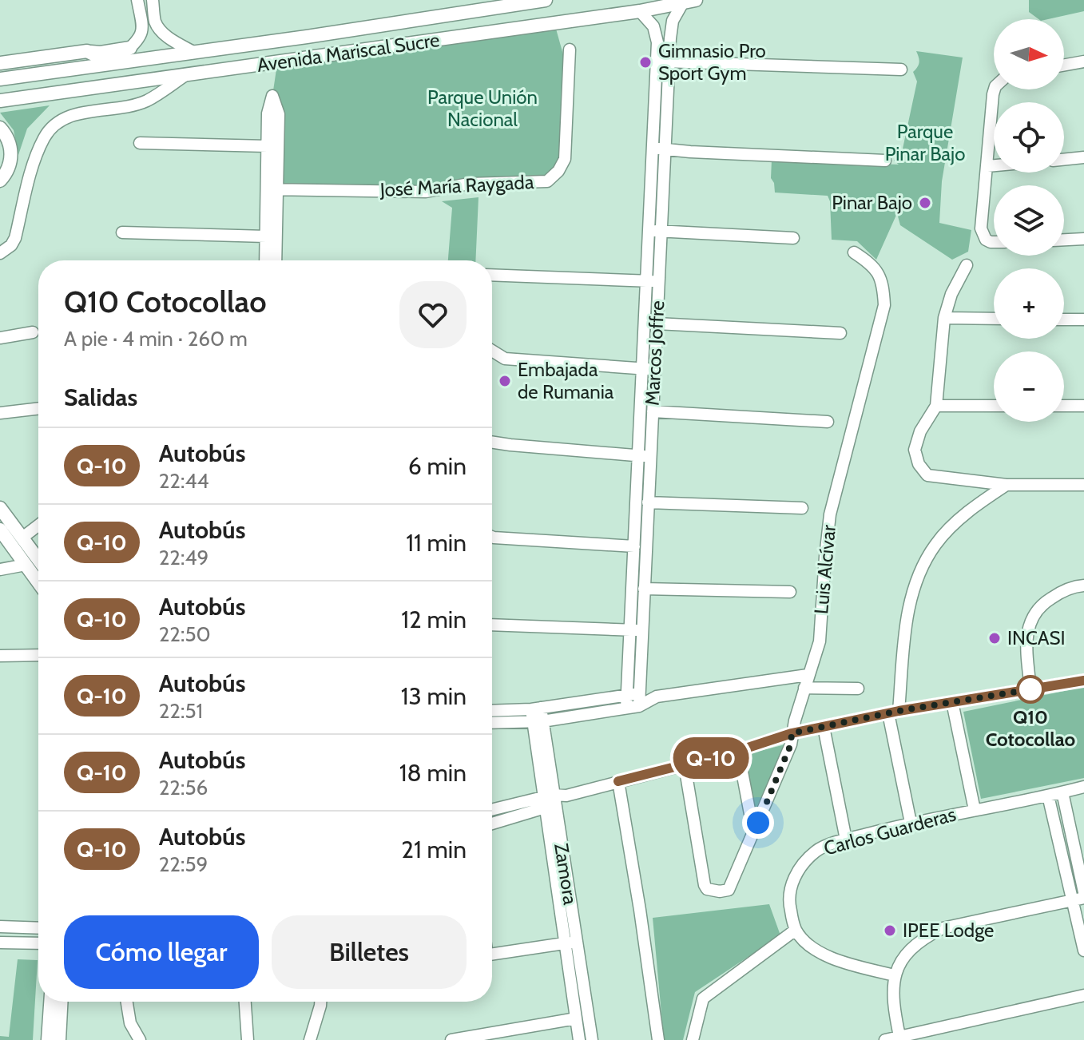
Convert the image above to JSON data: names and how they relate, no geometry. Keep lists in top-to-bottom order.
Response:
{
  "streets": {
    "main road": ["Avenida Mariscal Sucre"],
    "street": [
      "José María Raygada",
      "Marcos Joffre",
      "Luis Alcívar",
      "Carlos Guarderas",
      "Zamora"
    ]
  },
  "crossings": [
    ["Avenida Mariscal Sucre", "Marcos Joffre"]
  ],
  "parks": ["Parque Unión Nacional", "Parque Pinar Bajo"],
  "places": [
    "Gimnasio Pro Sport Gym",
    "Pinar Bajo",
    "Embajada de Rumania",
    "INCASI",
    "Q10 Cotocollao",
    "IPEE Lodge"
  ],
  "lines": ["bus line Q-10"],
  "north": "right",
  "page": {
    "on_map": "Q-10",
    "map_buttons": ["+", "−"],
    "heading": [
      ["Q10 Cotocollao", "A pie · 4 min · 260 m"],
      "Salidas"
    ],
    "list": [
      {
        "mark": "Q-10",
        "name": "Autobús",
        "note": "22:44",
        "value": "6 min"
      },
      {
        "mark": "Q-10",
        "name": "Autobús",
        "note": "22:49",
        "value": "11 min"
      },
      {
        "mark": "Q-10",
        "name": "Autobús",
        "note": "22:50",
        "value": "12 min"
      },
      {
        "mark": "Q-10",
        "name": "Autobús",
        "note": "22:51",
        "value": "13 min"
      },
      {
        "mark": "Q-10",
        "name": "Autobús",
        "note": "22:56",
        "value": "18 min"
      },
      {
        "mark": "Q-10",
        "name": "Autobús",
        "note": "22:59",
        "value": "21 min"
      }
    ],
    "buttons": ["Cómo llegar", "Billetes"]
  }
}
